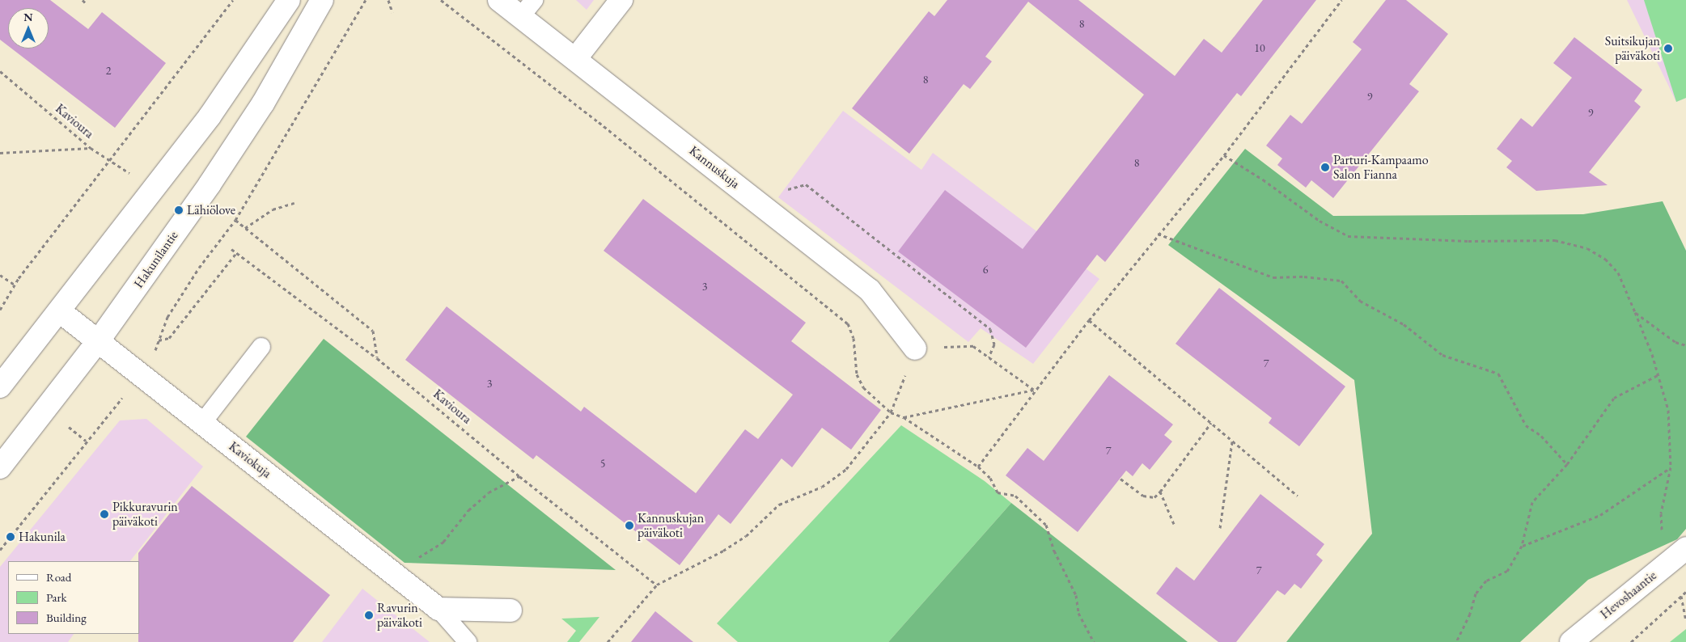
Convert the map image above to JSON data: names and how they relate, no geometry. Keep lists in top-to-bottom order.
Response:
{
  "streets": {
    "street": [
      "Kannuskuja",
      "Hakunilantie",
      "Kaviokuja",
      "Hevoshaantie"
    ],
    "path": ["Kavioura"]
  },
  "crossings": [
    ["Hakunilantie", "Kaviokuja"]
  ],
  "places": [
    "Suitsikujan päiväkoti",
    "Parturi-Kampaamo Salon Fianna",
    "Lähiölove",
    "Pikkuravurin päiväkoti",
    "Kannuskujan päiväkoti",
    "Hakunila",
    "Ravurin päiväkoti"
  ],
  "house_numbers": [
    "8",
    "10",
    "2",
    "8",
    "9",
    "9",
    "8",
    "6",
    "3",
    "7",
    "3",
    "7",
    "5",
    "7"
  ],
  "legend": ["Road", "Park", "Building"],
  "north": "top"
}
